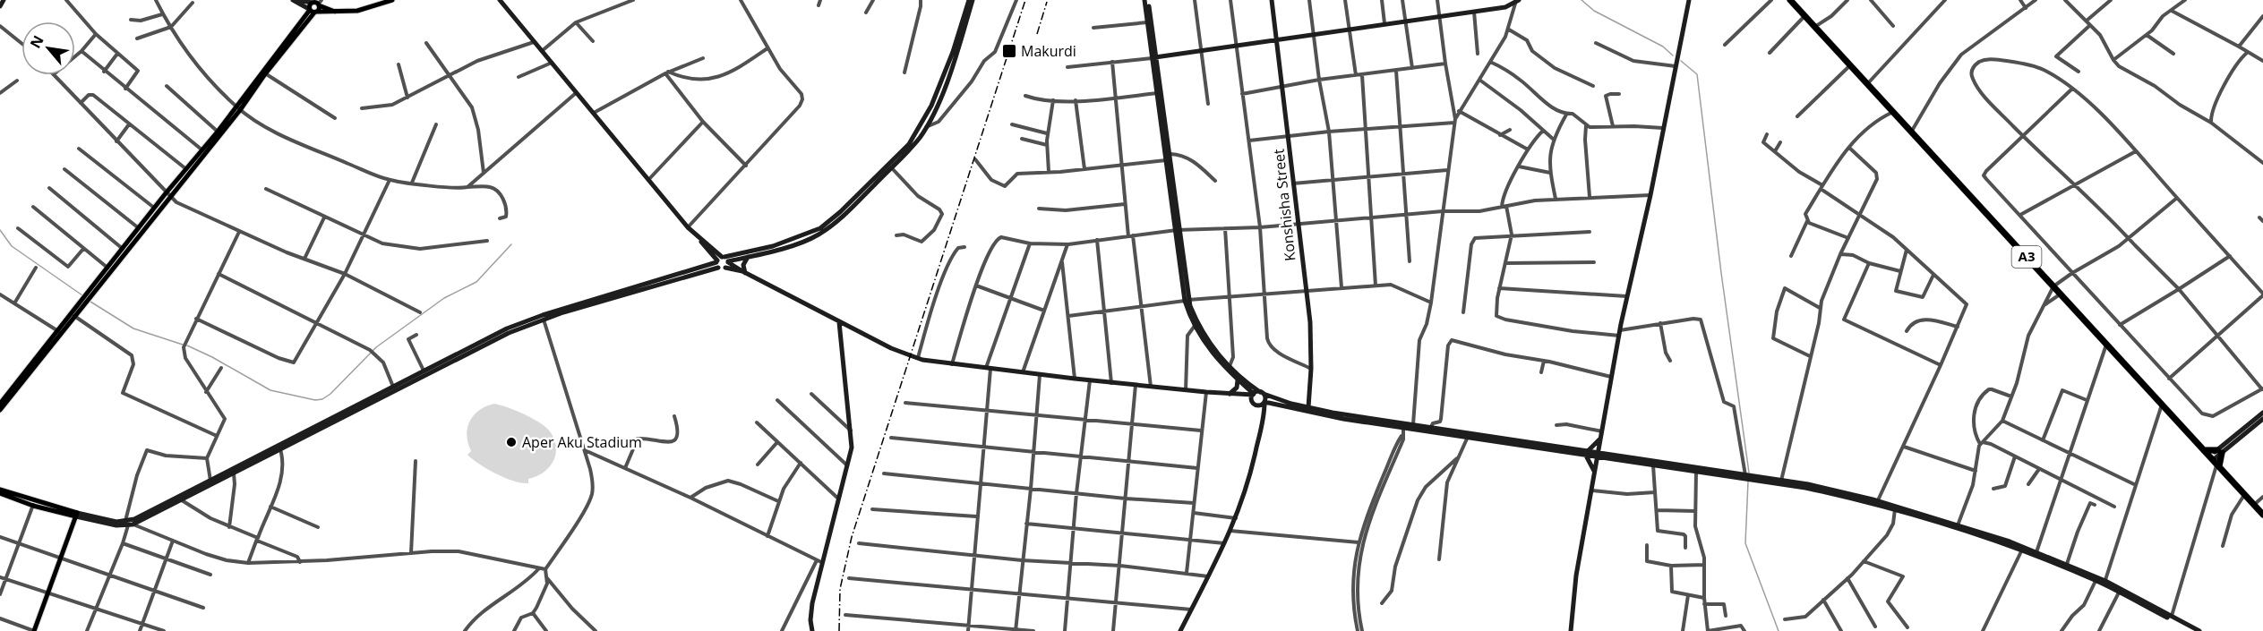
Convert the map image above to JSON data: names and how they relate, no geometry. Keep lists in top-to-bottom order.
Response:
{
  "streets": {
    "highway": ["A3"],
    "street": ["Konshisha Street"]
  },
  "places": {
    "transit": ["Makurdi"],
    "other": ["Aper Aku Stadium"]
  },
  "north": "top left"
}
